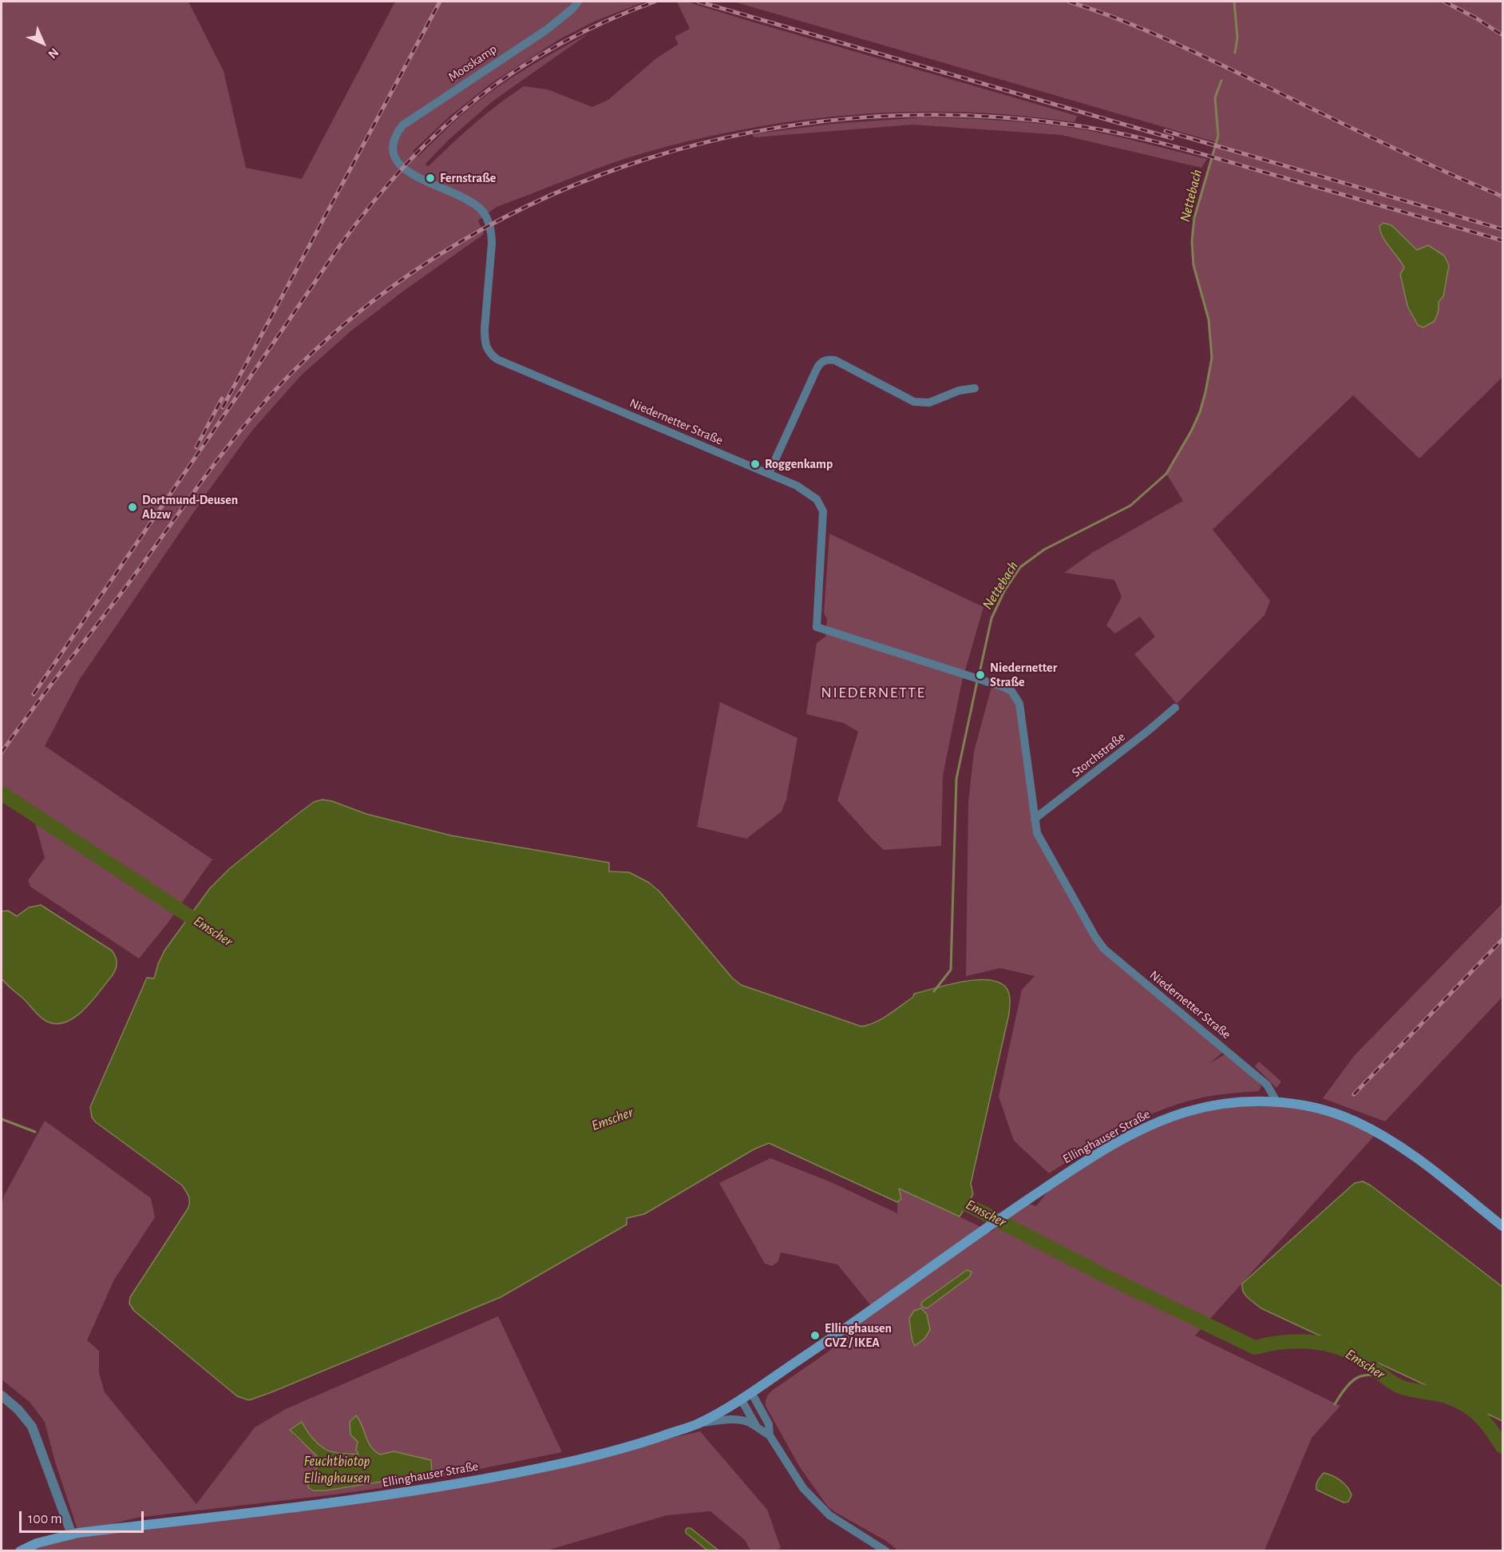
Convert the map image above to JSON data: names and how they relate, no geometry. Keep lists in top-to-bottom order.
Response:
{
  "streets": {
    "main road": ["Ellinghauser Straße"],
    "street": ["Mooskamp", "Niedernetter Straße", "Storchstraße"]
  },
  "crossings": [
    ["Mooskamp", "Niedernetter Straße"],
    ["Niedernetter Straße", "Storchstraße"],
    ["Niedernetter Straße", "Ellinghauser Straße"]
  ],
  "districts": ["NIEDERNETTE"],
  "water": ["Nettebach", "Emscher", "Feuchtbiotop Ellinghausen"],
  "places": [
    "Fernstraße",
    "Roggenkamp",
    "Dortmund-Deusen Abzw",
    "Niedernetter Straße",
    "Ellinghausen GVZ / IKEA"
  ],
  "scale_bar": "100 m",
  "north": "bottom right"
}
